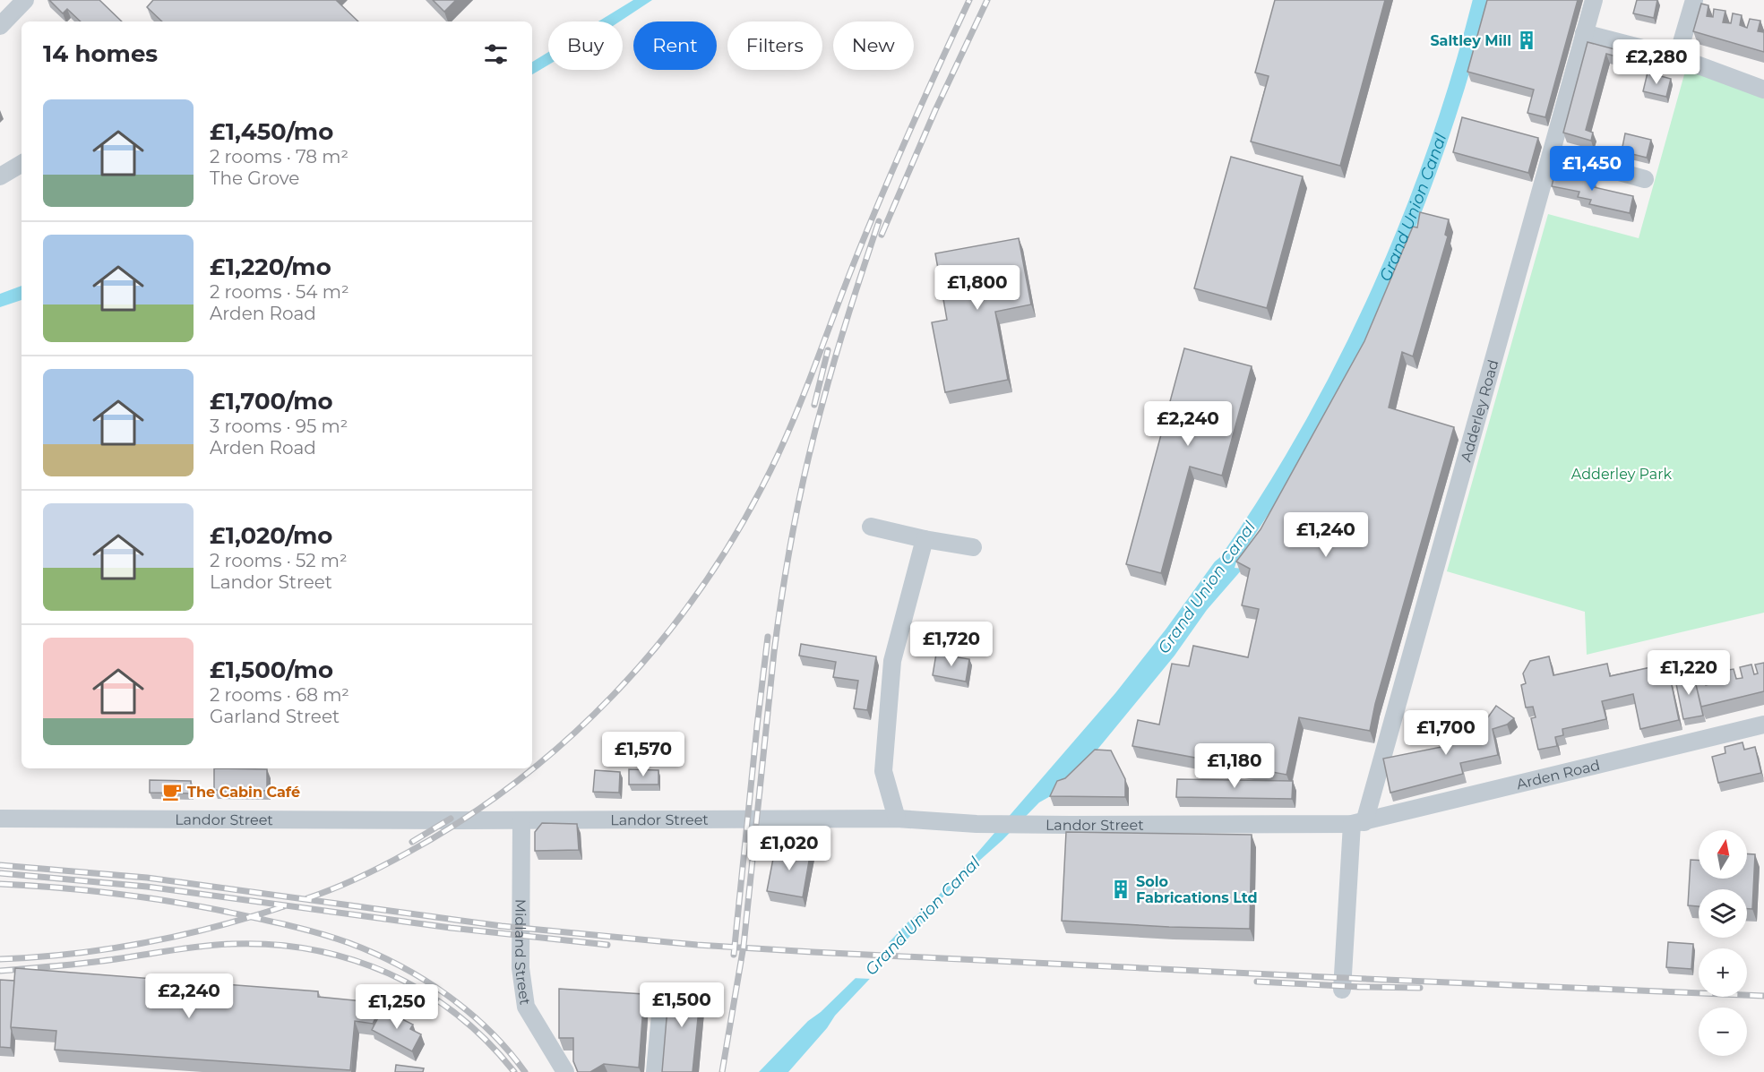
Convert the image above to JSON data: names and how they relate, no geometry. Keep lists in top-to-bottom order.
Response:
{
  "streets": {
    "street": [
      "Adderley Road",
      "Arden Road",
      "Landor Street",
      "Midland Street"
    ]
  },
  "crossings": [
    ["Adderley Road", "Arden Road"],
    ["Adderley Road", "Landor Street"],
    ["Arden Road", "Landor Street"],
    ["Landor Street", "Midland Street"]
  ],
  "water": ["Grand Union Canal"],
  "parks": ["Adderley Park"],
  "places": {
    "building": ["Saltley Mill", "Solo Fabrications Ltd"],
    "cafe": ["The Cabin Café"]
  },
  "north": "top",
  "page": {
    "chip": [
      "Buy",
      "Rent",
      "Filters",
      "New"
    ],
    "heading": "14 homes",
    "price": [
      "£2,280",
      "£1,450",
      "£1,800",
      "£2,240",
      "£1,240",
      "£1,720",
      "£1,220",
      "£1,700",
      "£1,570",
      "£1,180",
      "£1,020",
      "£2,240",
      "£1,500",
      "£1,250"
    ],
    "list": [
      {
        "name": "£1,450/mo",
        "note": "2 rooms · 78 m² · The Grove"
      },
      {
        "name": "£1,220/mo",
        "note": "2 rooms · 54 m² · Arden Road"
      },
      {
        "name": "£1,700/mo",
        "note": "3 rooms · 95 m² · Arden Road"
      },
      {
        "name": "£1,020/mo",
        "note": "2 rooms · 52 m² · Landor Street"
      },
      {
        "name": "£1,500/mo",
        "note": "2 rooms · 68 m² · Garland Street"
      }
    ],
    "map_buttons": ["+", "−"]
  }
}
